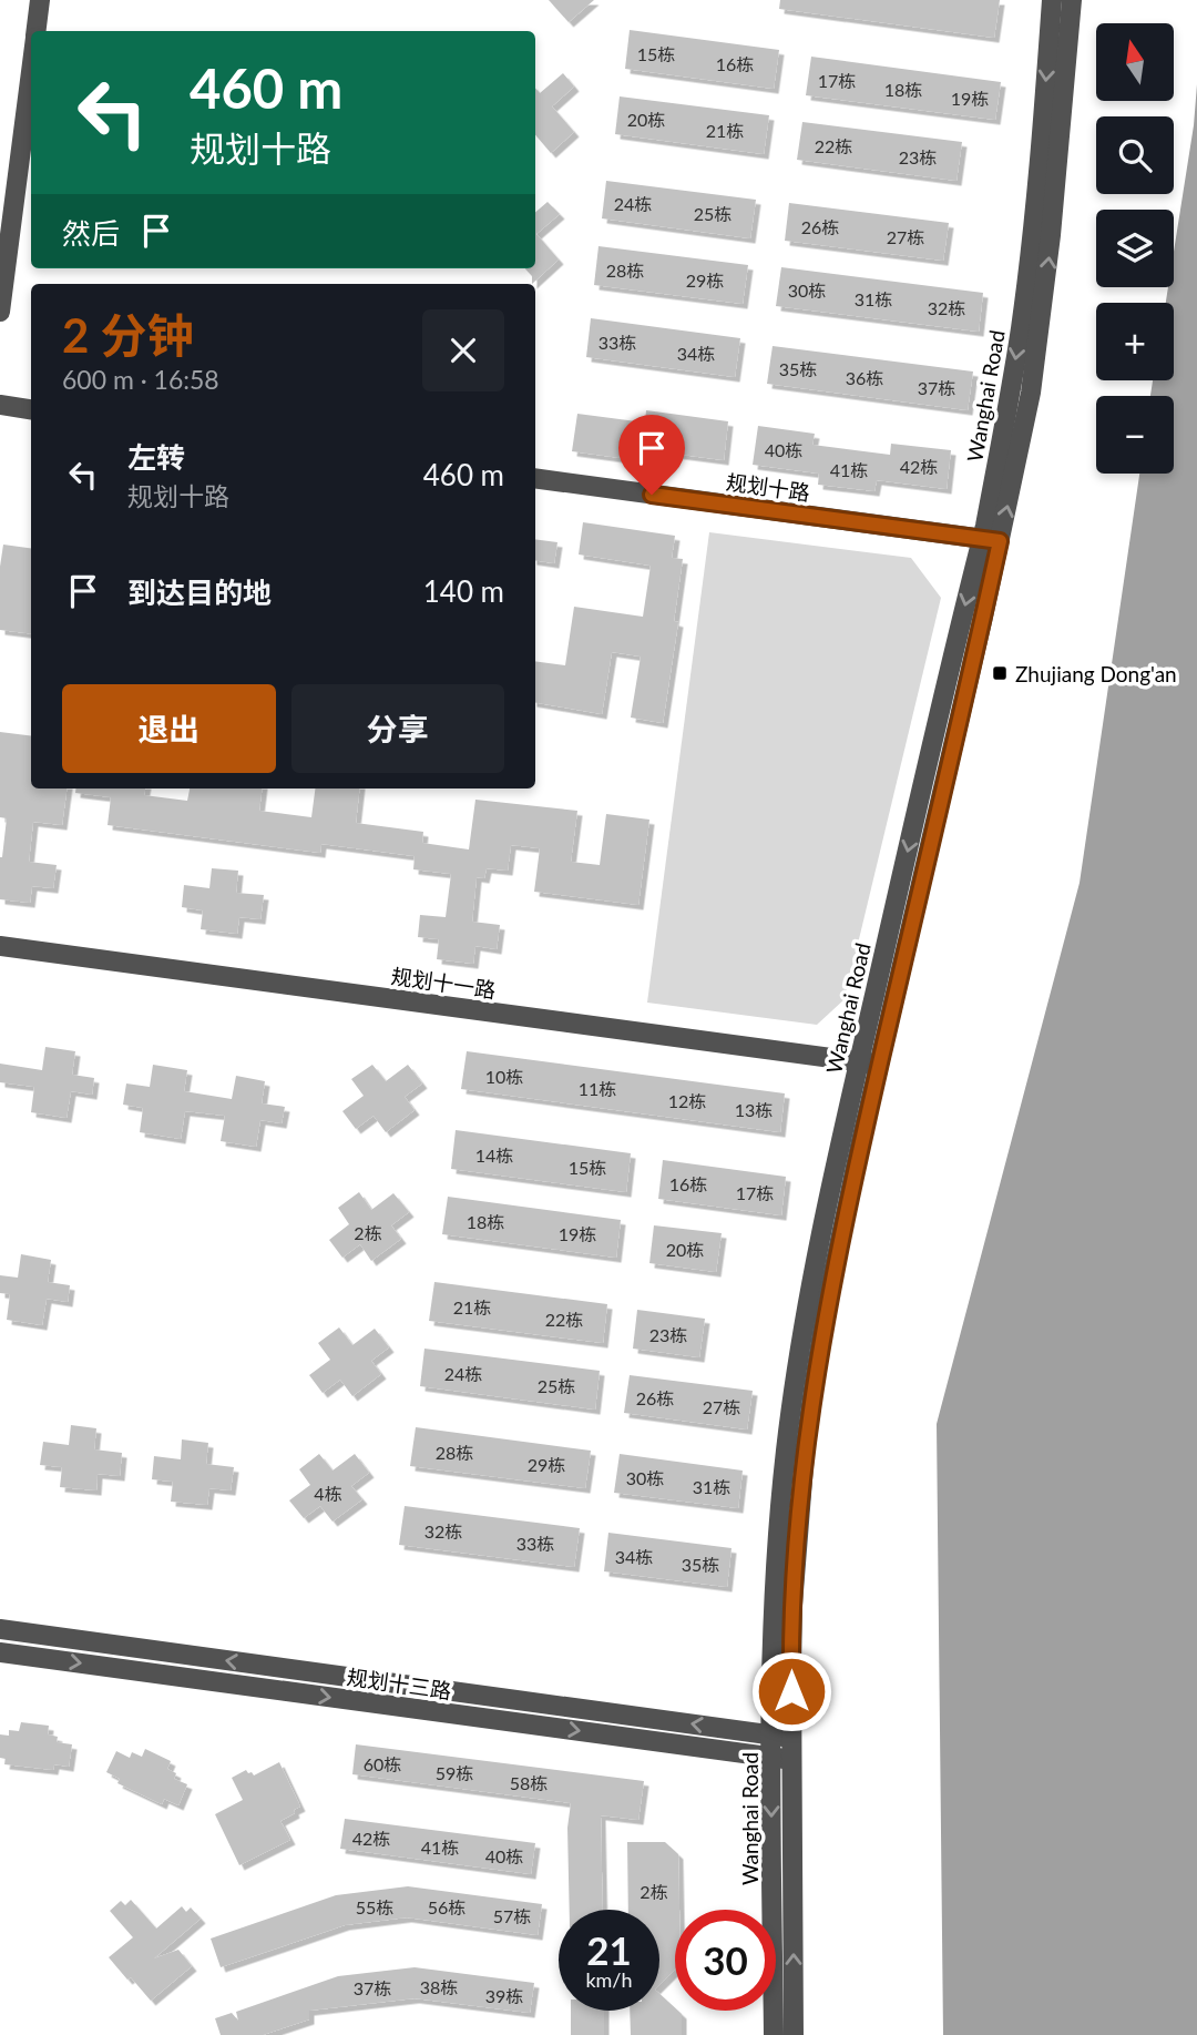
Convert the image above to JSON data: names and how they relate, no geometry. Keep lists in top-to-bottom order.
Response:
{
  "streets": {
    "street": [
      "Wanghai Road",
      "规划十路",
      "规划十一路",
      "规划十三路"
    ]
  },
  "crossings": [
    ["Wanghai Road", "规划十路"],
    ["Wanghai Road", "规划十一路"],
    ["Wanghai Road", "规划十三路"]
  ],
  "places": {
    "transit": ["Zhujiang Dong'an"]
  },
  "house_numbers": [
    "15栋",
    "16栋",
    "17栋",
    "18栋",
    "19栋",
    "20栋",
    "21栋",
    "22栋",
    "23栋",
    "24栋",
    "25栋",
    "26栋",
    "27栋",
    "28栋",
    "29栋",
    "30栋",
    "31栋",
    "32栋",
    "33栋",
    "34栋",
    "35栋",
    "36栋",
    "37栋",
    "40栋",
    "42栋",
    "41栋",
    "10栋",
    "11栋",
    "12栋",
    "13栋",
    "14栋",
    "15栋",
    "16栋",
    "17栋",
    "18栋",
    "2栋",
    "19栋",
    "20栋",
    "21栋",
    "22栋",
    "23栋",
    "24栋",
    "25栋",
    "26栋",
    "27栋",
    "28栋",
    "29栋",
    "30栋",
    "31栋",
    "4栋",
    "32栋",
    "33栋",
    "34栋",
    "35栋",
    "60栋",
    "59栋",
    "58栋",
    "42栋",
    "41栋",
    "40栋",
    "2栋",
    "55栋",
    "56栋",
    "57栋",
    "38栋",
    "37栋",
    "39栋"
  ],
  "north": "top",
  "page": {
    "map_buttons": ["+", "−"],
    "turn": ["460 m", "规划十路"],
    "then": "然后",
    "heading": ["2 分钟", "600 m · 16:58"],
    "list": [
      {
        "name": "左转",
        "note": "规划十路",
        "value": "460 m"
      },
      {
        "name": "到达目的地",
        "value": "140 m"
      }
    ],
    "buttons": ["退出", "分享"],
    "speed": "21 km/h",
    "limit": "30"
  }
}
